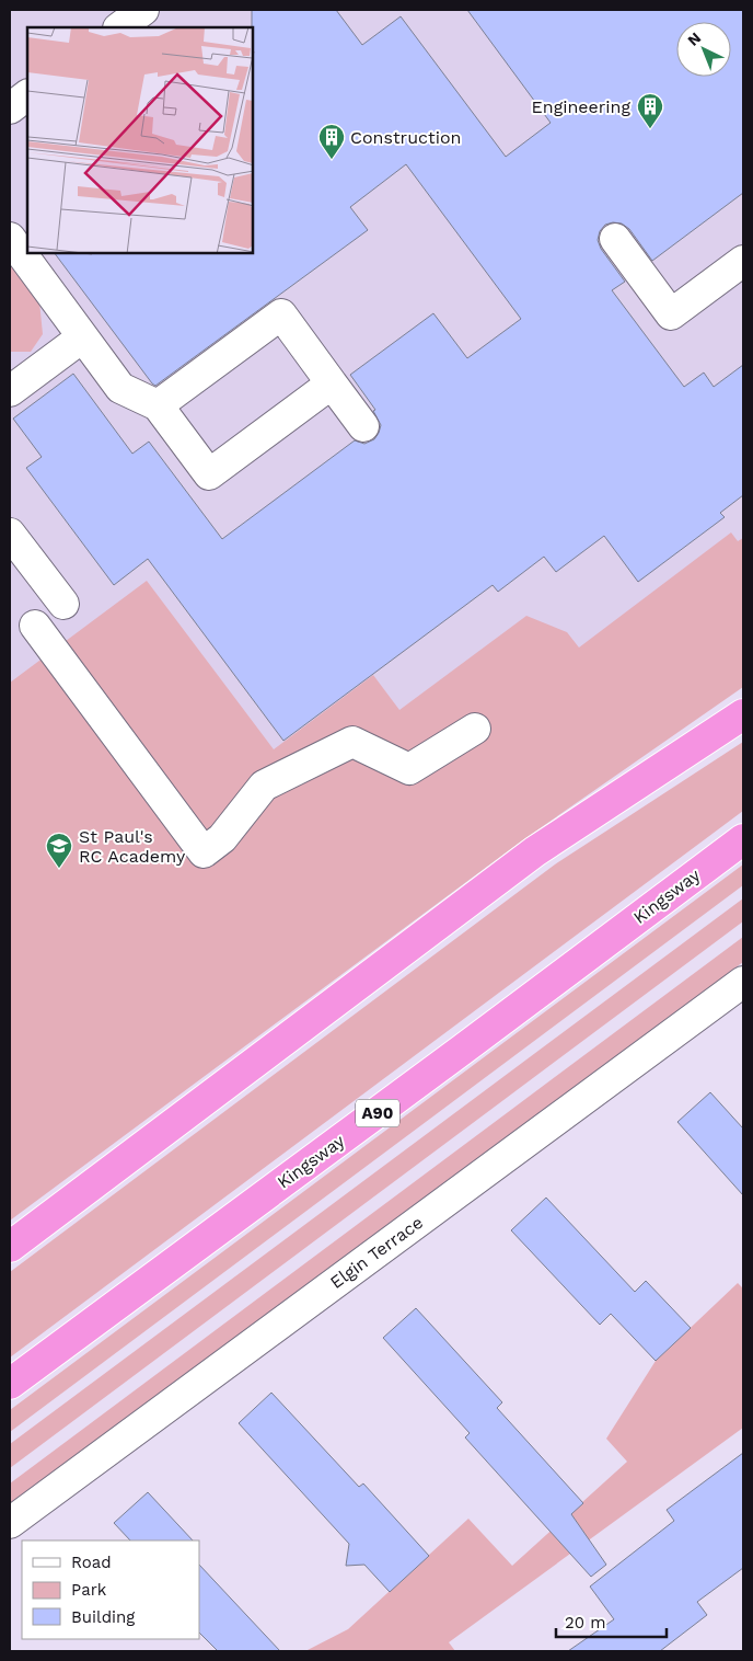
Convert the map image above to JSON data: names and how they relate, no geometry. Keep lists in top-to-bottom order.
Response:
{
  "streets": {
    "highway": ["Kingsway", "A90"],
    "street": ["Elgin Terrace"]
  },
  "places": {
    "building": ["Engineering", "Construction"],
    "school or university": ["St Paul's RC Academy"]
  },
  "legend": ["Road", "Park", "Building"],
  "scale_bar": "20 m",
  "north": "top left"
}
